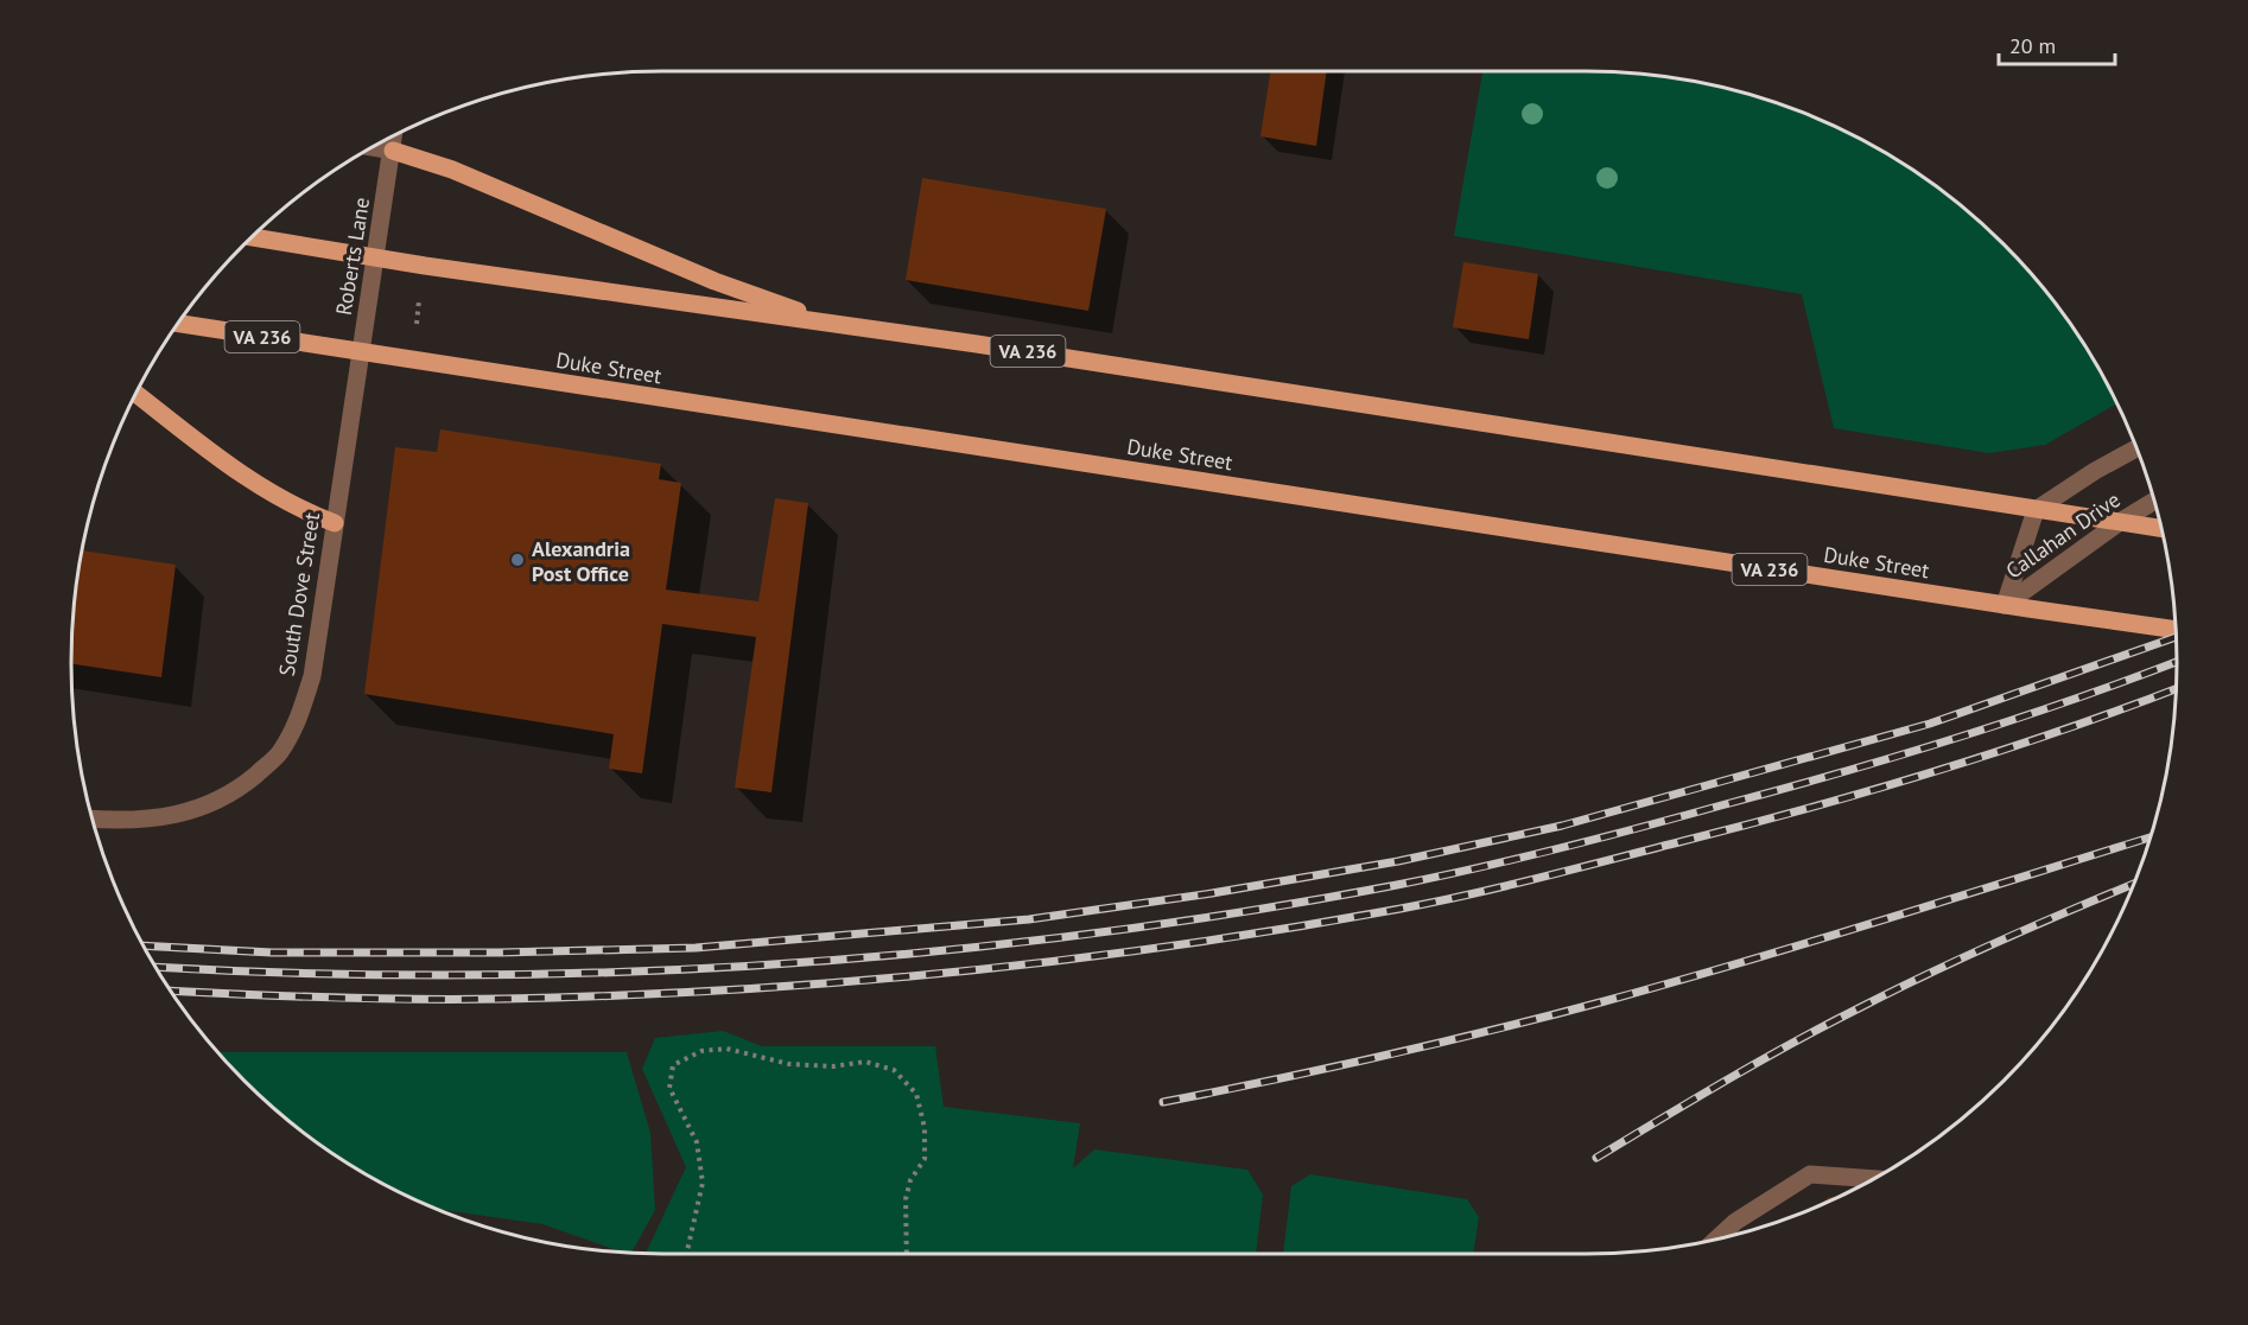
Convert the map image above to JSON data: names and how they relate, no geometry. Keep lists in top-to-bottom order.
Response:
{
  "streets": {
    "main road": ["VA 236", "Duke Street"],
    "street": ["Roberts Lane", "Callahan Drive", "South Dove Street"]
  },
  "crossings": [
    ["Roberts Lane", "VA 236"],
    ["Roberts Lane", "Duke Street"],
    ["Roberts Lane", "South Dove Street"],
    ["VA 236", "Callahan Drive"],
    ["Duke Street", "Callahan Drive"],
    ["Duke Street", "South Dove Street"]
  ],
  "places": ["Alexandria Post Office"],
  "scale_bar": "20 m"
}
